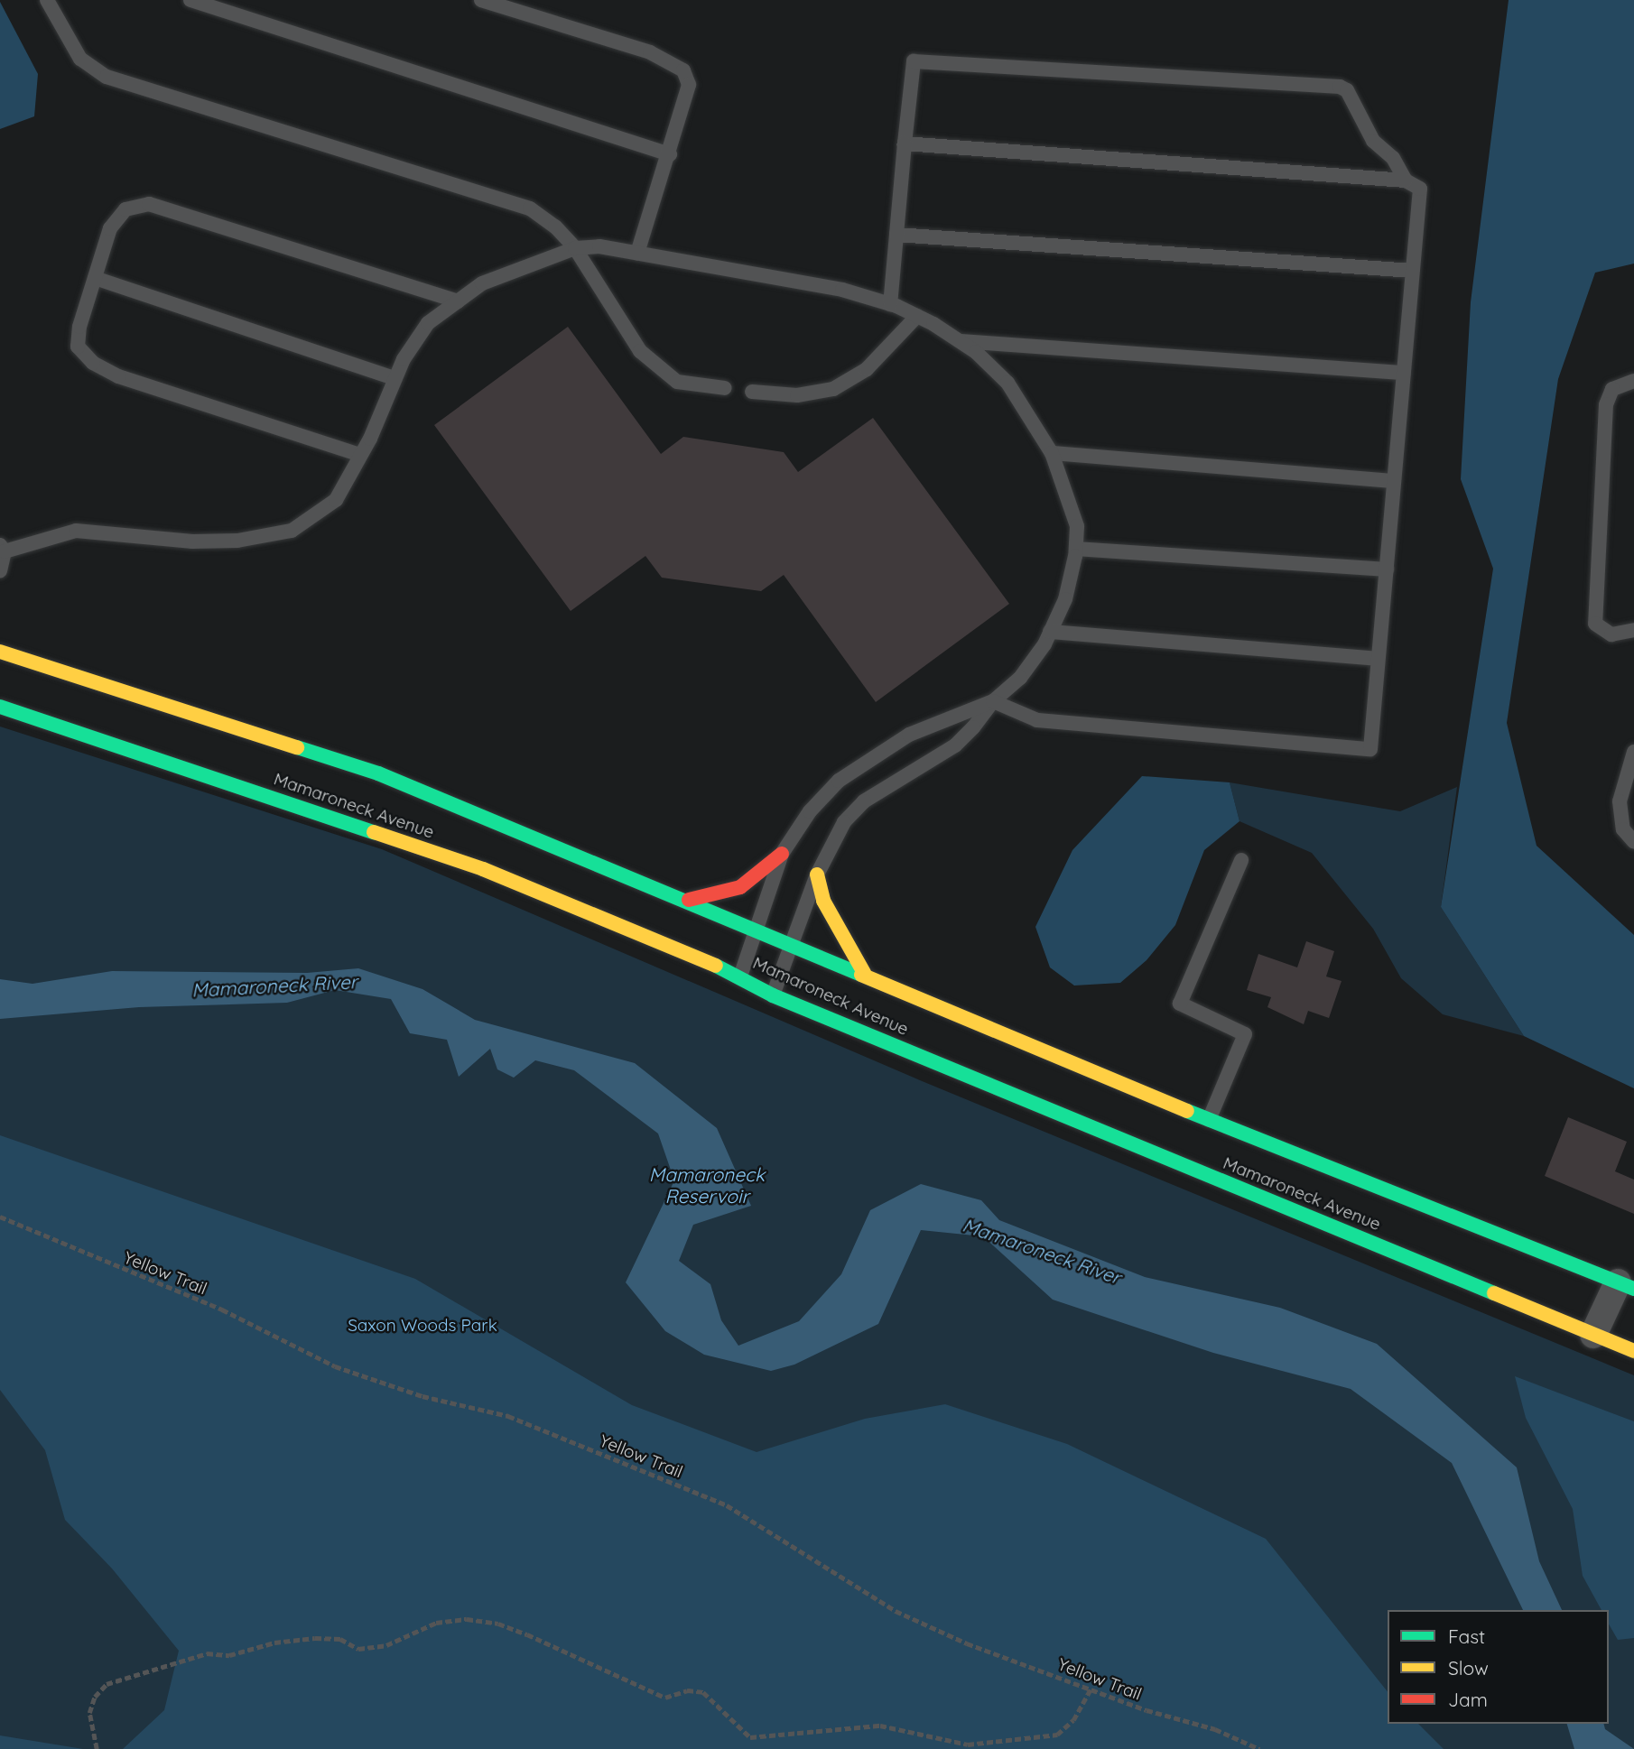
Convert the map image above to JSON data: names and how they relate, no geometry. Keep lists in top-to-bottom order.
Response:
{
  "streets": {
    "main road": ["Mamaroneck Avenue"],
    "path": ["Yellow Trail"]
  },
  "water": ["Mamaroneck River", "Mamaroneck Reservoir"],
  "parks": ["Saxon Woods Park"],
  "legend": ["Fast", "Slow", "Jam"]
}
